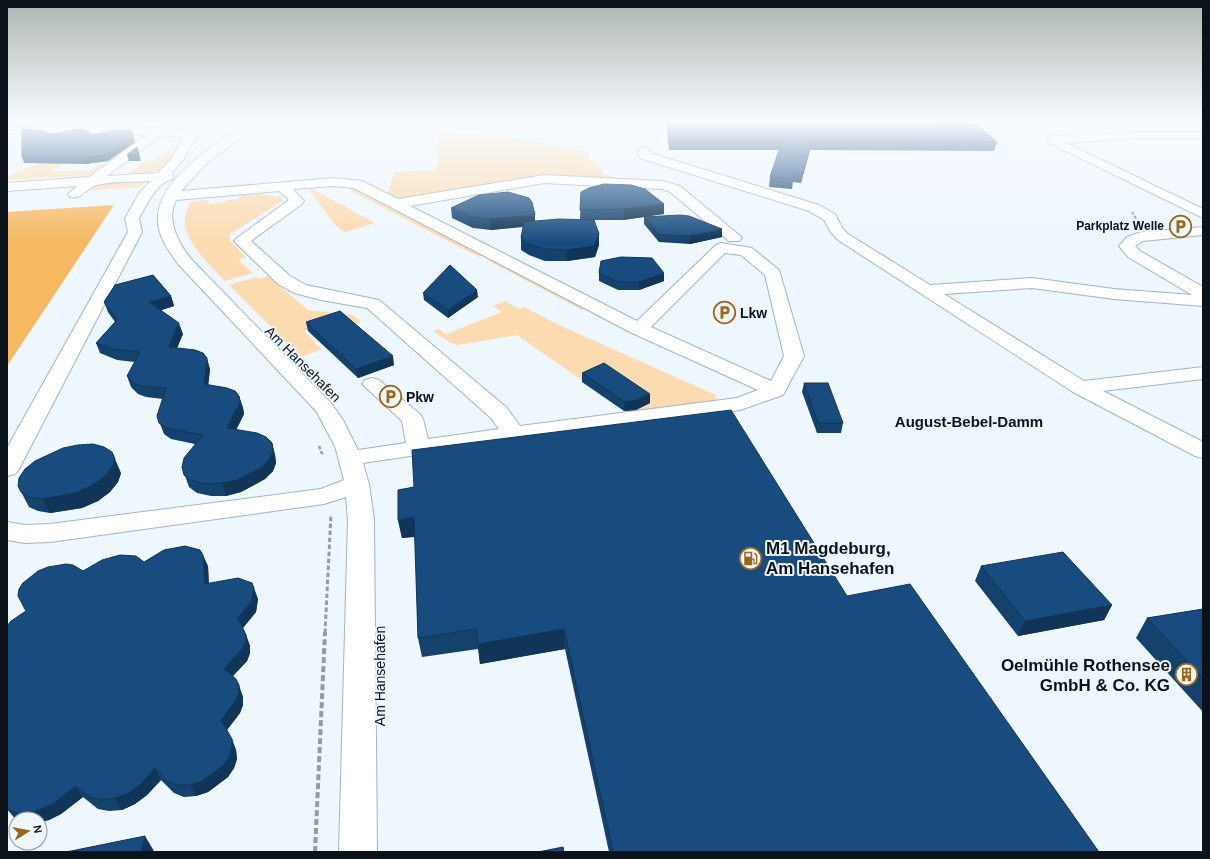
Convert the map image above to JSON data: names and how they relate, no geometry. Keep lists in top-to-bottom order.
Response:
{
  "streets": {
    "street": ["Am Hansehafen"]
  },
  "districts": ["August-Bebel-Damm"],
  "places": {
    "parking": ["Parkplatz Welle", "Lkw", "Pkw"],
    "fuel station": ["M1 Magdeburg, Am Hansehafen"],
    "building": ["Oelmühle Rothensee GmbH & Co. KG"]
  },
  "north": "right"
}
